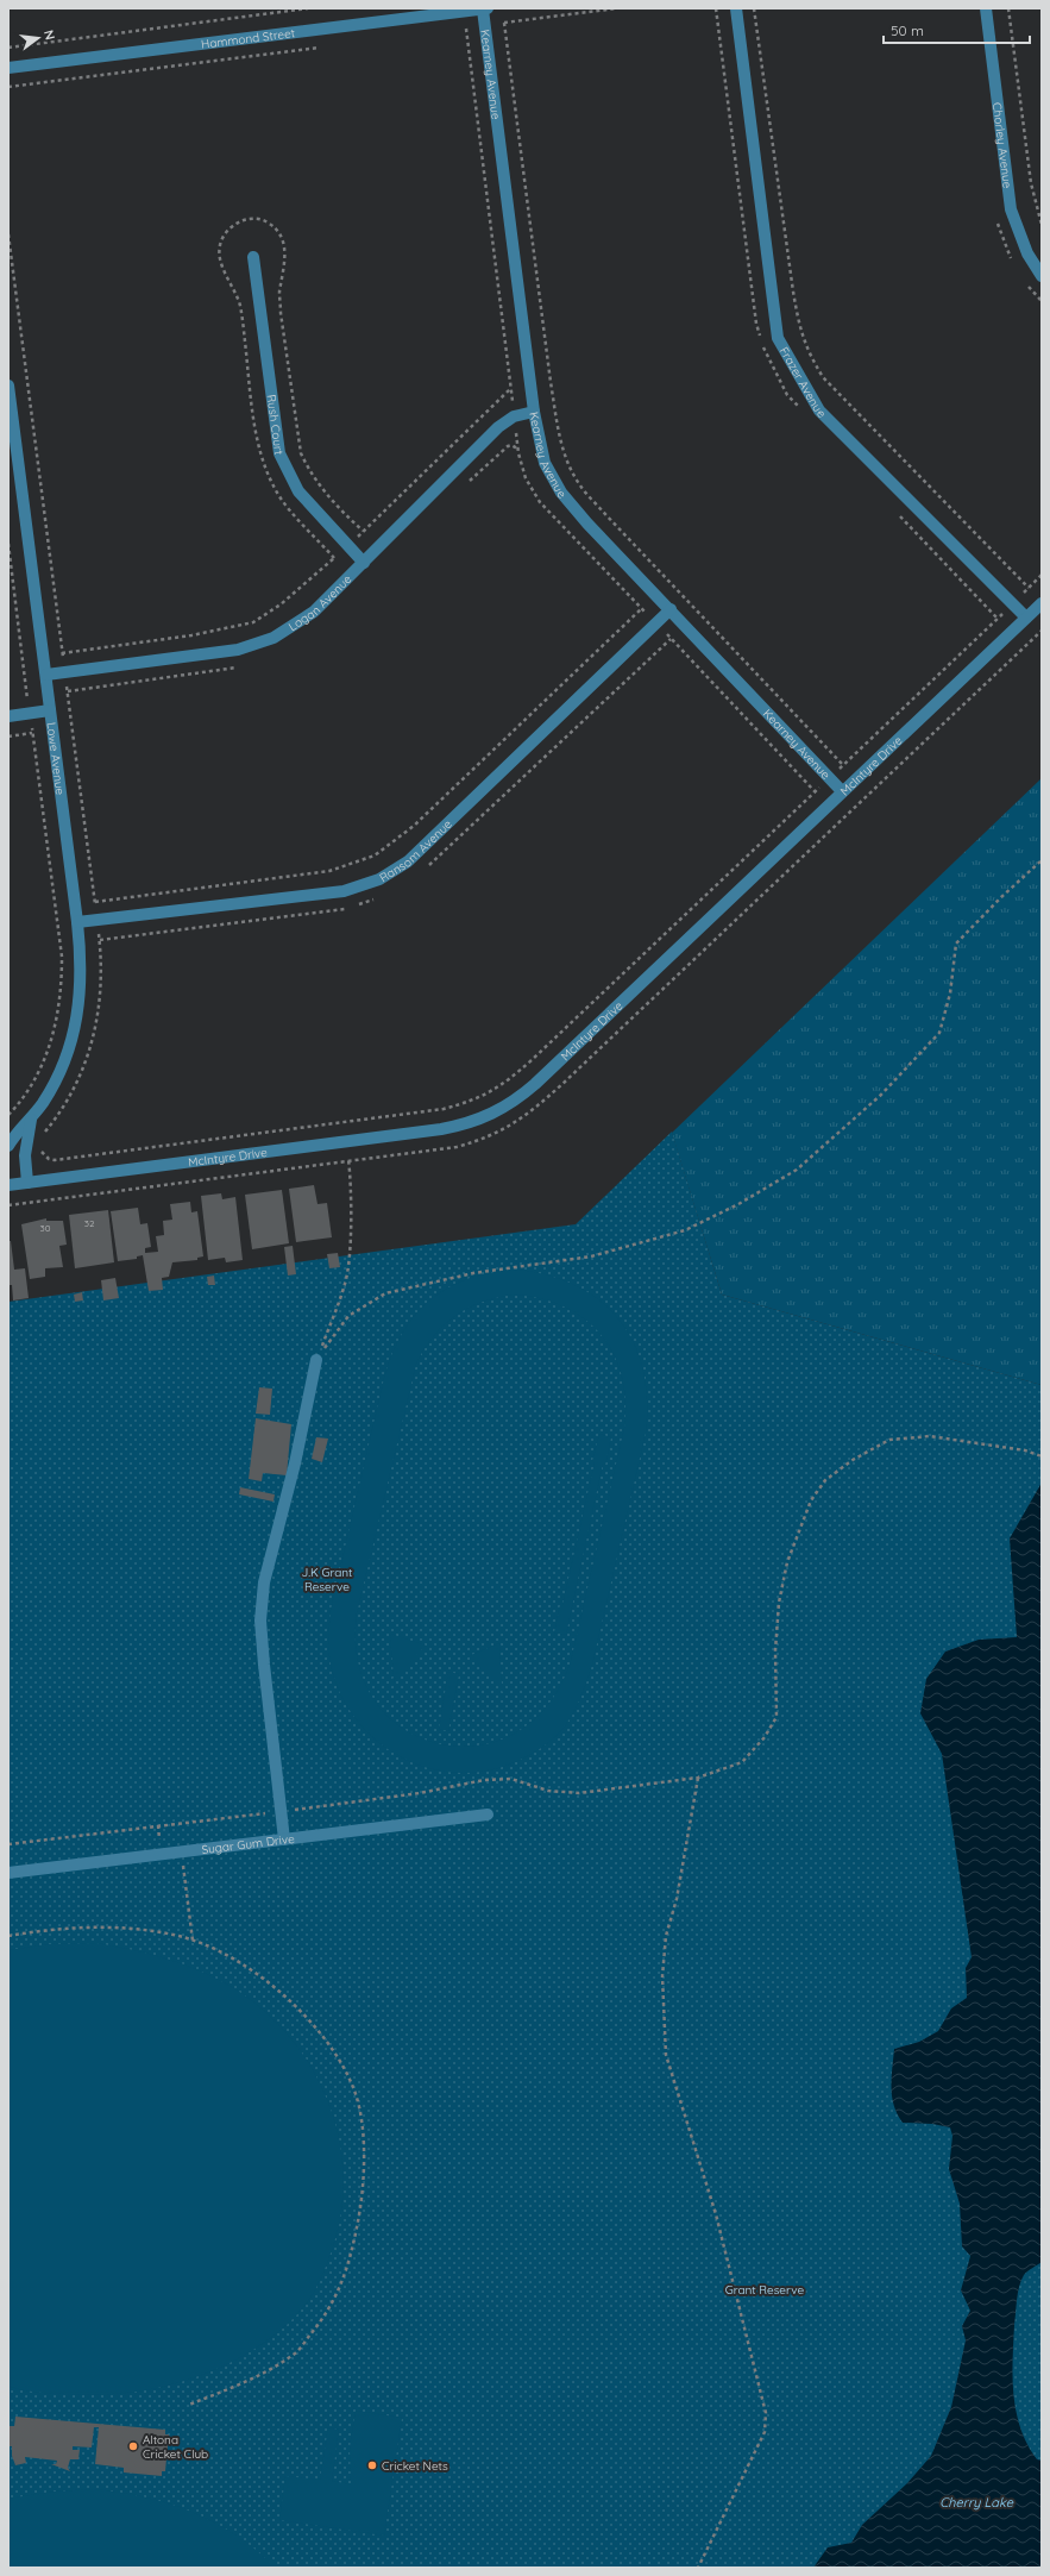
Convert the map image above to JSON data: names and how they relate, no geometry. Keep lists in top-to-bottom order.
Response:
{
  "streets": {
    "street": [
      "Hammond Street",
      "Kearney Avenue",
      "Chorley Avenue",
      "Frazer Avenue",
      "Rush Court",
      "Logan Avenue",
      "Lowe Avenue",
      "McIntyre Drive",
      "Ransom Avenue",
      "Sugar Gum Drive"
    ]
  },
  "crossings": [
    ["Hammond Street", "Kearney Avenue"],
    ["Kearney Avenue", "Logan Avenue"],
    ["Kearney Avenue", "McIntyre Drive"],
    ["Kearney Avenue", "Ransom Avenue"],
    ["Frazer Avenue", "McIntyre Drive"],
    ["Rush Court", "Logan Avenue"],
    ["Logan Avenue", "Lowe Avenue"],
    ["Lowe Avenue", "McIntyre Drive"],
    ["Lowe Avenue", "Ransom Avenue"]
  ],
  "water": ["Cherry Lake"],
  "parks": ["J.K Grant Reserve", "Grant Reserve"],
  "places": ["Altona Cricket Club", "Cricket Nets"],
  "house_numbers": ["32", "30"],
  "scale_bar": "50 m",
  "north": "right"
}
